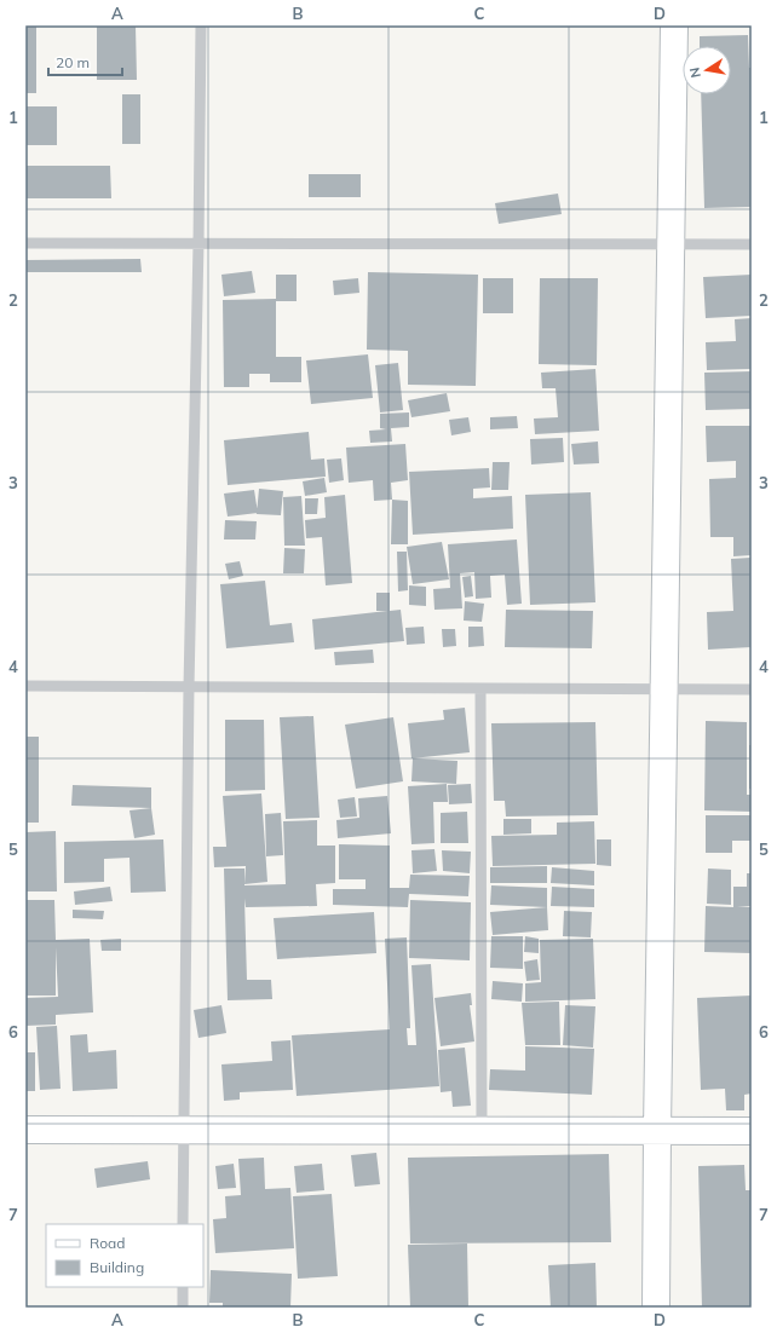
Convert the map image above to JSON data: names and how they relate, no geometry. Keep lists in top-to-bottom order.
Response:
{
  "legend": ["Road", "Building"],
  "scale_bar": "20 m",
  "north": "left",
  "grid": {
    "columns": [
      "A",
      "B",
      "C",
      "D"
    ],
    "rows": [
      "1",
      "2",
      "3",
      "4",
      "5",
      "6",
      "7"
    ]
  }
}
